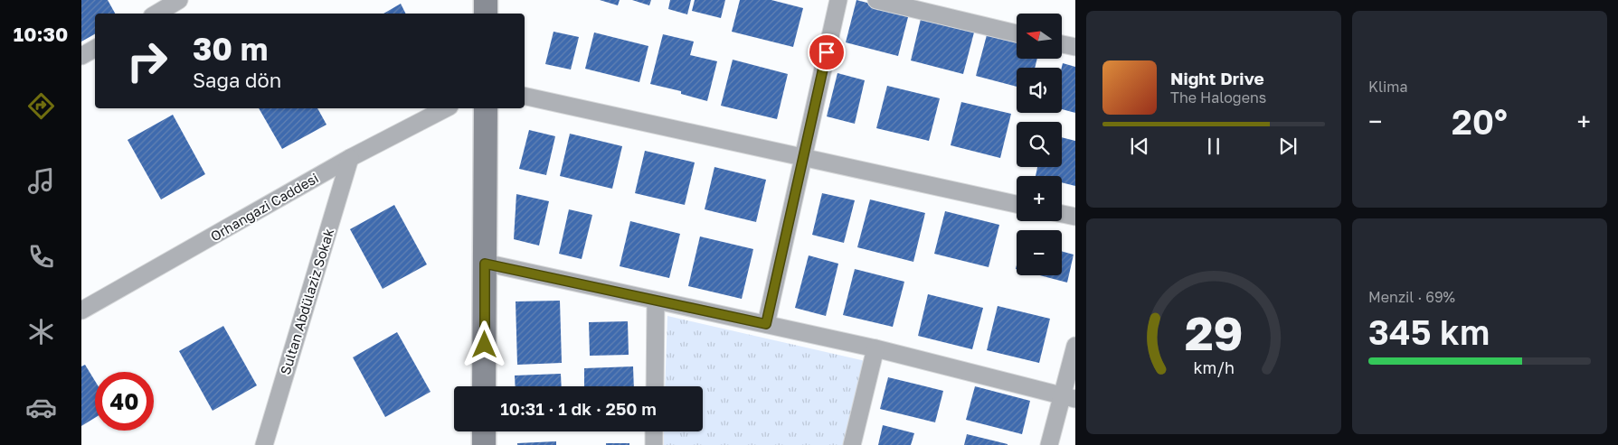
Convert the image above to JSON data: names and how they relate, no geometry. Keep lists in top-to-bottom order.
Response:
{
  "streets": {
    "street": ["Orhangazi Caddesi", "Sultan Abdülaziz Sokak"]
  },
  "crossings": [
    ["Orhangazi Caddesi", "Sultan Abdülaziz Sokak"]
  ],
  "north": "left",
  "page": {
    "tabs": "10:30",
    "tile": [
      "Klima",
      ["Menzil · 69%", "345 km"]
    ],
    "map_buttons": ["+", "−"],
    "turn": ["30 m", "Sağa dön"],
    "song": ["Night Drive", "The Halogens"],
    "heat": ["−", "20°", "+"],
    "limit": "40",
    "trip": "10:31 · 1 dk · 250 m",
    "gauge": ["29", "km/h"]
  }
}
